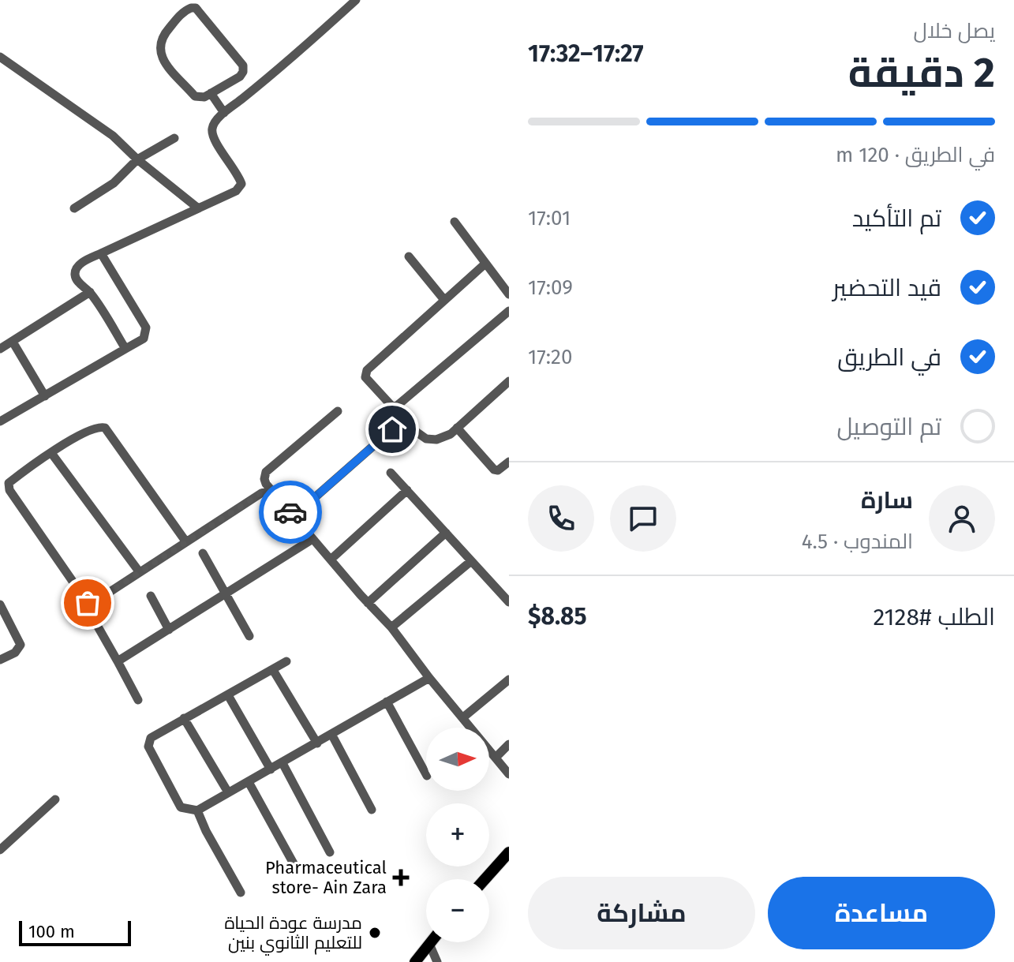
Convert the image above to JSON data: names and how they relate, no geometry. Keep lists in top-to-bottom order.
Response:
{
  "places": {
    "health": ["Pharmaceutical store- Ain Zara"],
    "other": ["مدرسة عودة الحياة للتعليم الثانوي بنين"]
  },
  "scale_bar": "100 m",
  "north": "right",
  "page": {
    "heading": ["2 دقيقة", "يصل خلال", "17:27–17:32"],
    "panel": [
      "سارة",
      "المندوب · 4.5",
      "الطلب #2128",
      "$8.85"
    ],
    "bar": "في الطريق · 120 m",
    "list": [
      ["تم التأكيد", "17:01"],
      ["قيد التحضير", "17:09"],
      ["في الطريق", "17:20"],
      "تم التوصيل"
    ],
    "map_buttons": ["+", "−"],
    "buttons": ["مساعدة", "مشاركة"],
    "scale": "100 m"
  }
}
